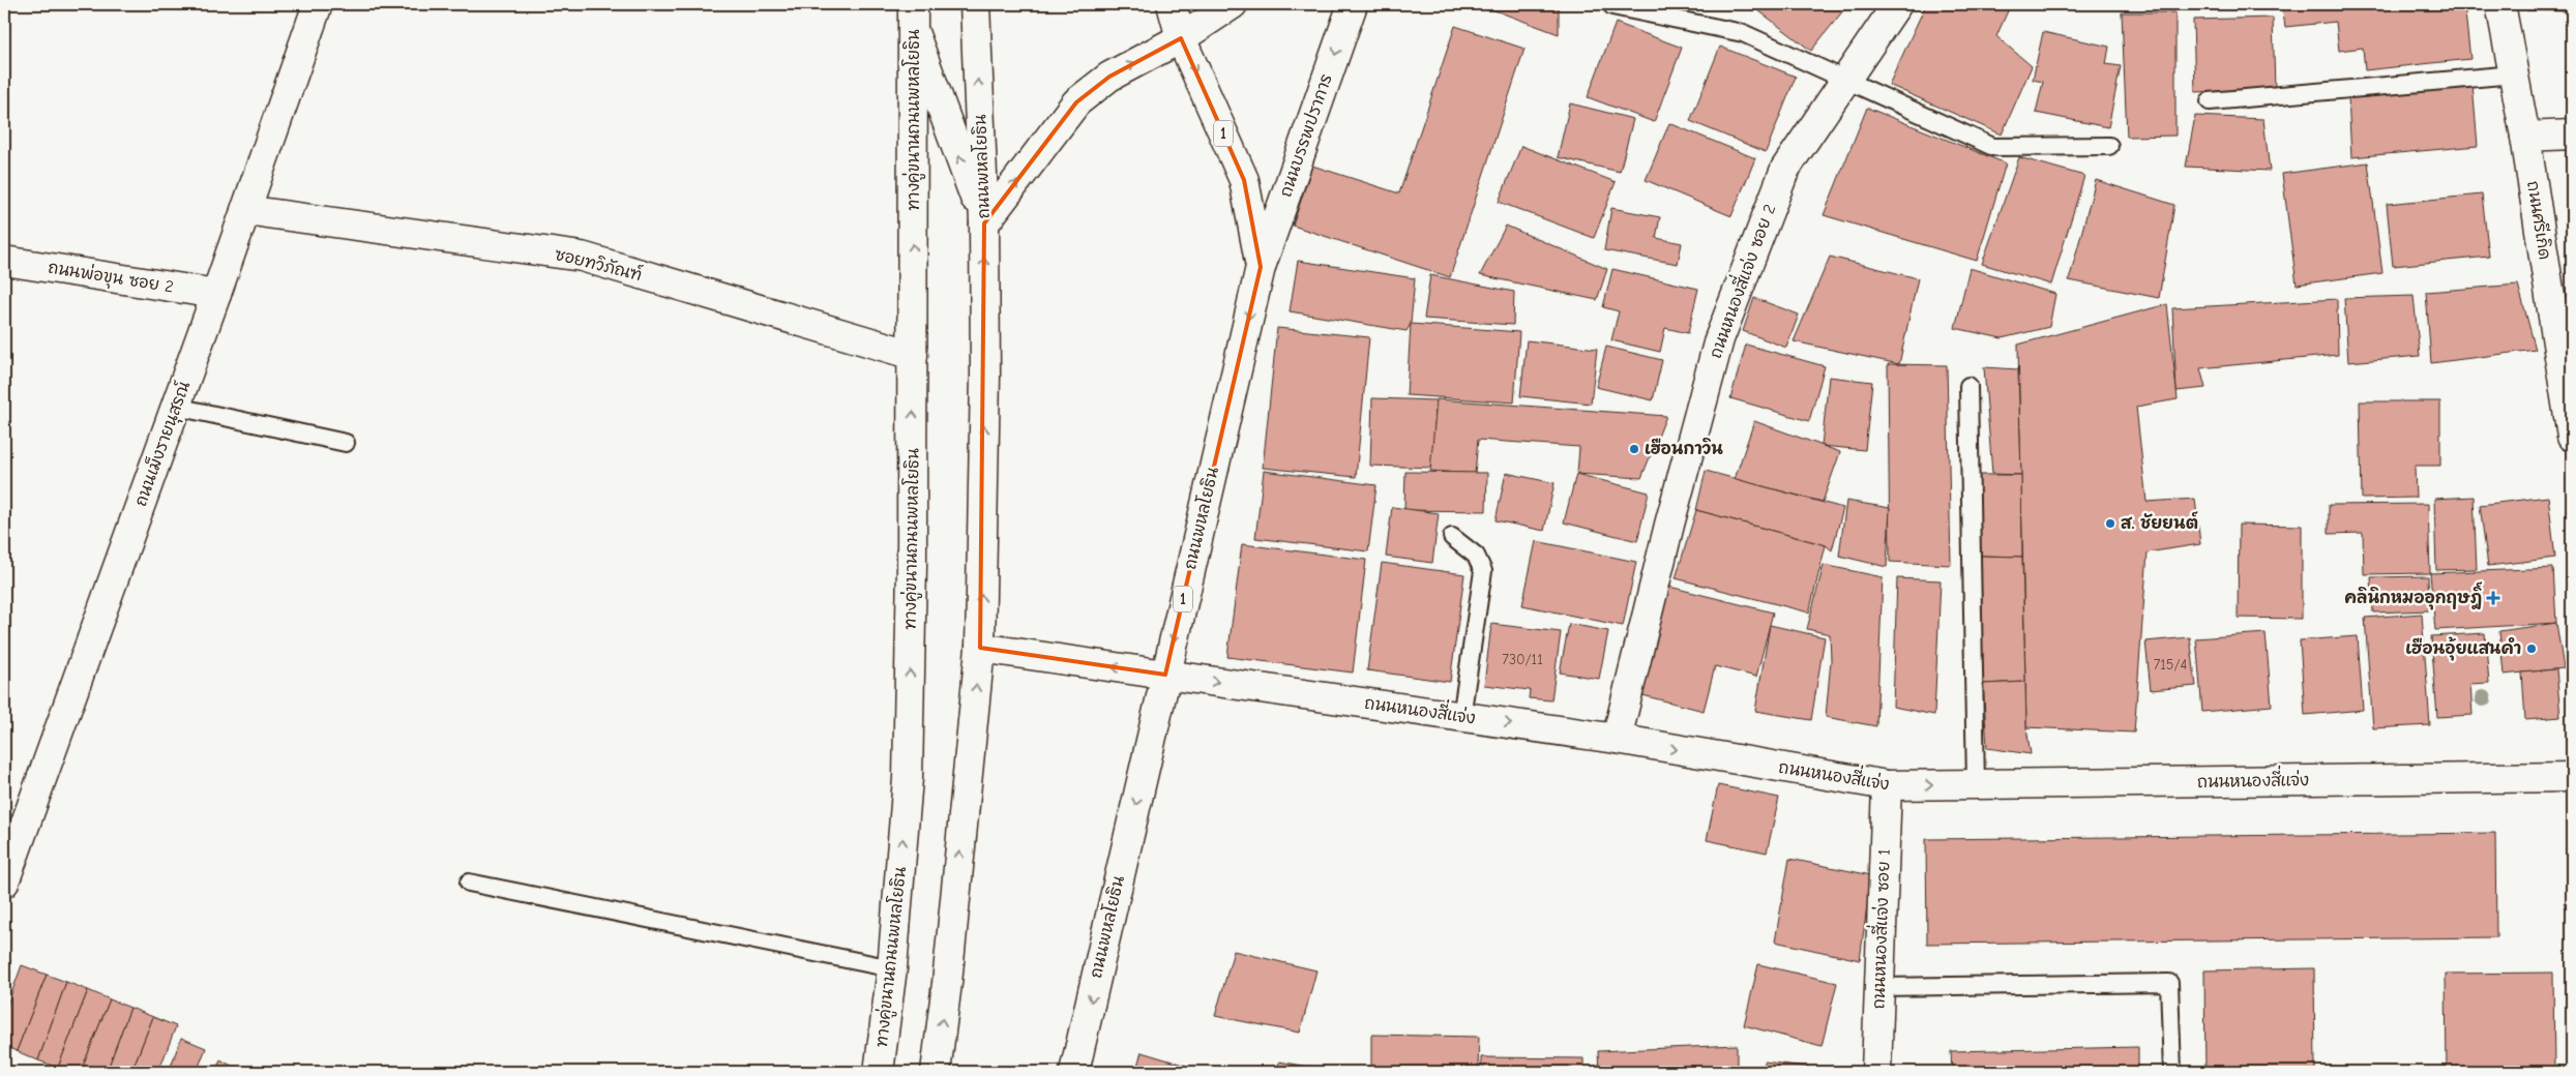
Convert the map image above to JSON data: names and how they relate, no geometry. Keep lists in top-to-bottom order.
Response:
{
  "streets": {
    "street": [
      "ทางคู่ขนานถนนพหลโยธิน",
      "1",
      "ถนนบรรพปราการ",
      "ถนนพหลโยธิน",
      "ถนนศรีเกิด",
      "ซอยทวิภัณฑ์",
      "ถนนพ่อขุน ซอย 2",
      "ถนนหนองสี่แจ่ง ซอย 2",
      "ถนนเม็งรายนุสรณ์",
      "ถนนหนองสี่แจ่ง",
      "ถนนหนองสี่แจ่ง ซอย 1"
    ]
  },
  "crossings": [
    ["ทางคู่ขนานถนนพหลโยธิน", "ซอยทวิภัณฑ์"],
    ["ถนนบรรพปราการ", "ถนนพหลโยธิน"],
    ["ถนนพหลโยธิน", "ถนนหนองสี่แจ่ง"],
    ["ซอยทวิภัณฑ์", "ถนนเม็งรายนุสรณ์"],
    ["ถนนพ่อขุน ซอย 2", "ถนนเม็งรายนุสรณ์"],
    ["ถนนหนองสี่แจ่ง ซอย 2", "ถนนหนองสี่แจ่ง"],
    ["ถนนหนองสี่แจ่ง", "ถนนหนองสี่แจ่ง ซอย 1"]
  ],
  "one_way": ["ทางคู่ขนานถนนพหลโยธิน", "ถนนบรรพปราการ"],
  "places": {
    "other": ["เฮือนกาวิน", "ส. ชัยยนต์", "เฮือนอุ้ยแสนคำ"],
    "health": ["คลินิกหมออุกฤษฎิ์"]
  },
  "house_numbers": ["730/11", "715/4"]
}
